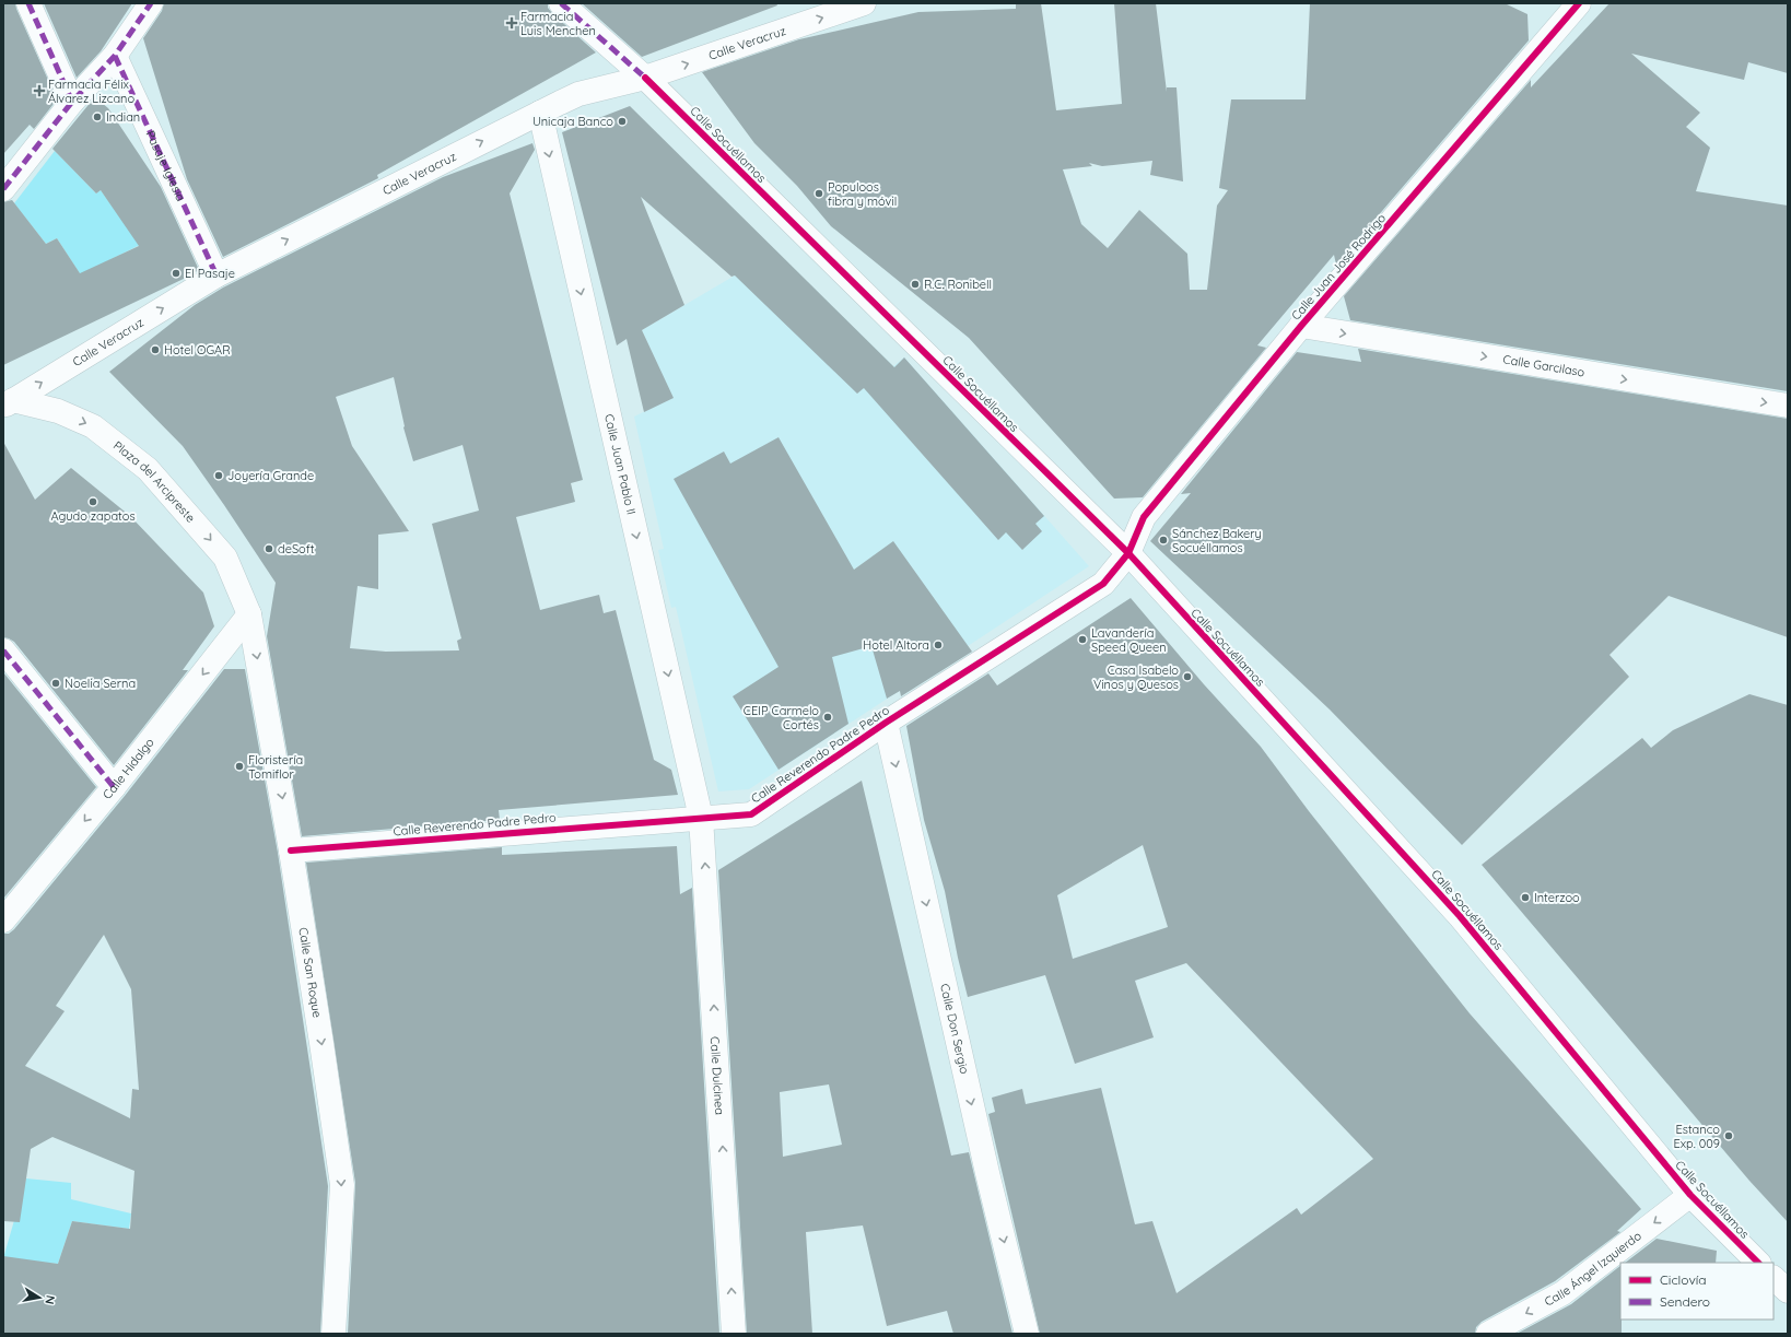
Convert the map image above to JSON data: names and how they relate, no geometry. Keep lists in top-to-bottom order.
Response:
{
  "streets": {
    "street": [
      "Calle Veracruz",
      "Calle Socuéllamos",
      "Pasaje Iglesia",
      "Calle Juan José Rodrigo",
      "Calle Garcilaso",
      "Calle Juan Pablo II",
      "Plaza del Arcipreste",
      "Calle Reverendo Padre Pedro",
      "Calle Hidalgo",
      "Calle San Roque",
      "Calle Don Sergio",
      "Calle Dulcinea",
      "Calle Ángel Izquierdo"
    ]
  },
  "crossings": [
    ["Calle Veracruz", "Calle Socuéllamos"],
    ["Calle Veracruz", "Pasaje Iglesia"],
    ["Calle Veracruz", "Calle Juan Pablo II"],
    ["Calle Veracruz", "Plaza del Arcipreste"],
    ["Calle Socuéllamos", "Calle Juan José Rodrigo"],
    ["Calle Socuéllamos", "Calle Reverendo Padre Pedro"],
    ["Calle Socuéllamos", "Calle Ángel Izquierdo"],
    ["Calle Juan José Rodrigo", "Calle Garcilaso"],
    ["Calle Juan José Rodrigo", "Calle Reverendo Padre Pedro"],
    ["Calle Juan Pablo II", "Calle Reverendo Padre Pedro"],
    ["Calle Juan Pablo II", "Calle Dulcinea"],
    ["Plaza del Arcipreste", "Calle Hidalgo"],
    ["Plaza del Arcipreste", "Calle San Roque"],
    ["Calle Reverendo Padre Pedro", "Calle San Roque"],
    ["Calle Reverendo Padre Pedro", "Calle Don Sergio"],
    ["Calle Reverendo Padre Pedro", "Calle Dulcinea"],
    ["Calle Hidalgo", "Calle San Roque"]
  ],
  "one_way": [
    "Calle Veracruz",
    "Calle Garcilaso",
    "Calle Juan Pablo II",
    "Plaza del Arcipreste",
    "Calle Hidalgo",
    "Calle San Roque",
    "Calle Don Sergio",
    "Calle Dulcinea",
    "Calle Ángel Izquierdo"
  ],
  "places": {
    "health": ["Farmacia Luis Menchen", "Farmacia Félix Álvarez Lizcano"],
    "other": [
      "Indian",
      "Unicaja Banco",
      "Populoos fibra y móvil",
      "El Pasaje",
      "R.C. Ronibell",
      "Hotel OGAR",
      "Joyería Grande",
      "Agudo zapatos",
      "Sánchez Bakery Socuéllamos",
      "deSoft",
      "Lavandería Speed Queen",
      "Hotel Altora",
      "Casa Isabelo Vinos y Quesos",
      "Noelia Serna",
      "CEIP Carmelo Cortés",
      "Floristería Tomiflor",
      "Interzoo",
      "Estanco Exp. 009"
    ]
  },
  "legend": ["Ciclovía", "Sendero"],
  "north": "right"
}
